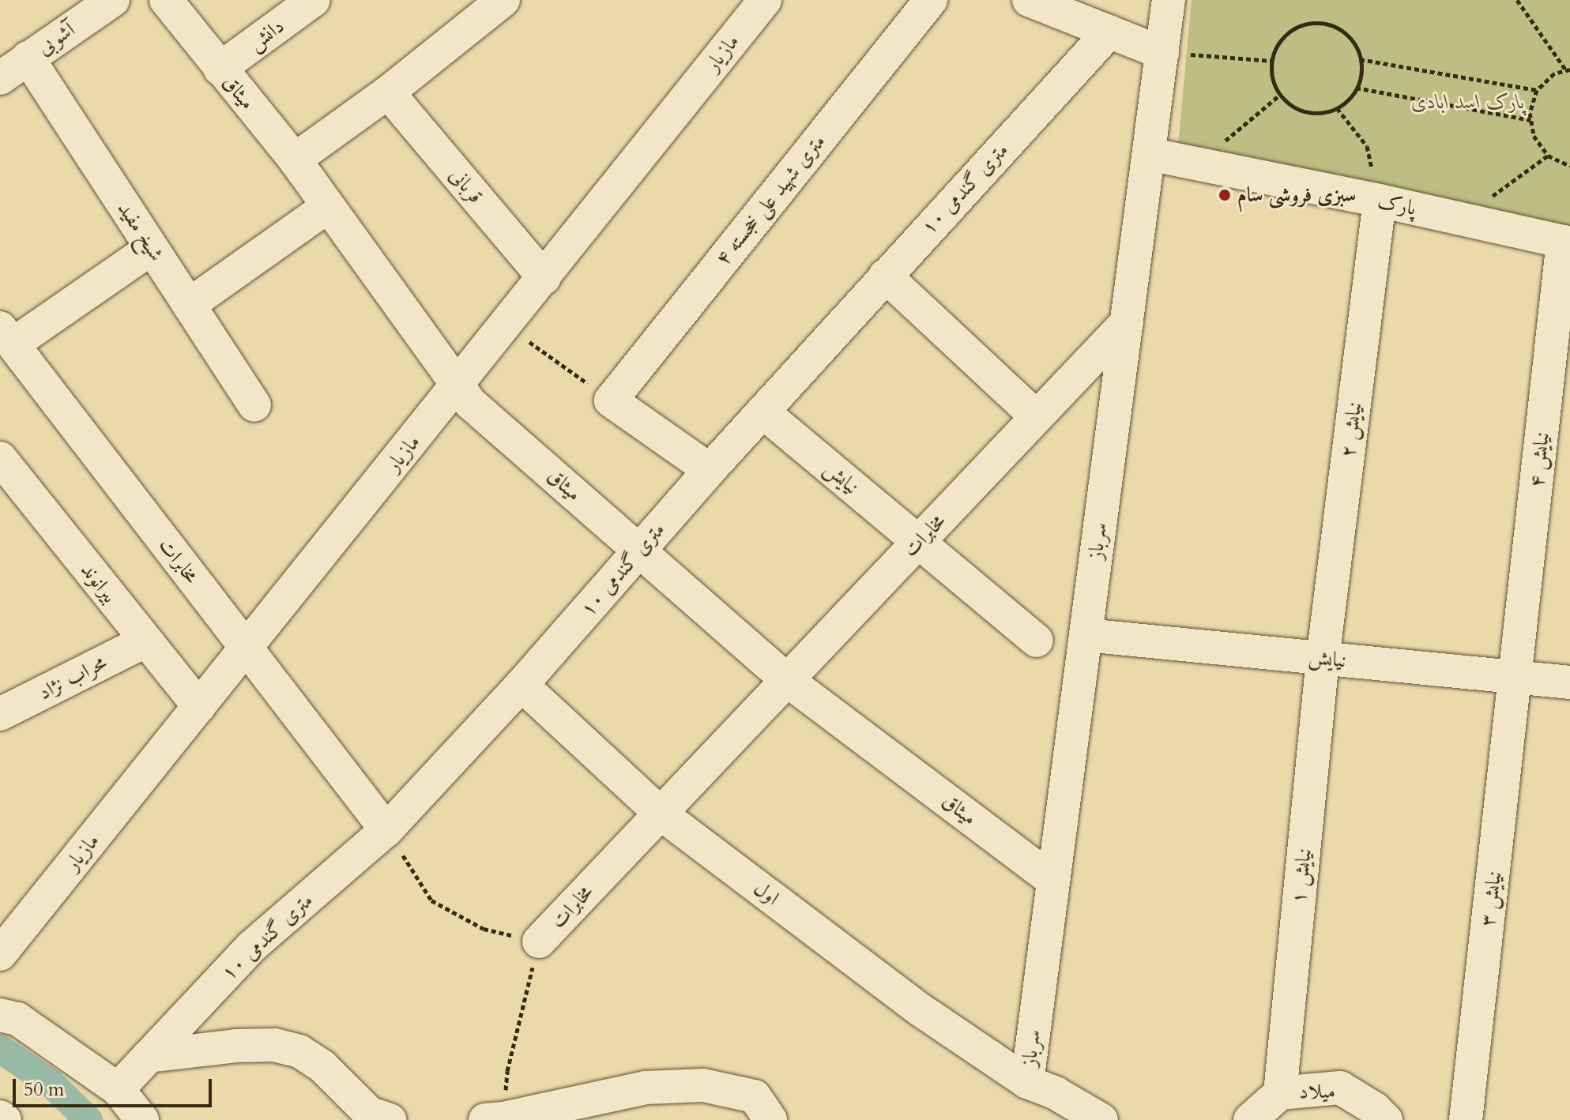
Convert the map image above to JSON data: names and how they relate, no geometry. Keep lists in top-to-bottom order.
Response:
{
  "streets": {
    "street": [
      "دانش",
      "آشوبی",
      "مازیار",
      "میثاق",
      "قربانی",
      "۱۰ متری گندمی",
      "۴ متری شهید علی خجسته",
      "پارک",
      "شیخ مفید",
      "نیایش ۲",
      "نیایش ۴",
      "نیایش",
      "مخابرات",
      "سرباز",
      "بیرانوند",
      "محراب نژاد",
      "نیایش ۱",
      "اول",
      "نیایش ۳",
      "میلاد"
    ]
  },
  "crossings": [
    ["دانش", "میثاق"],
    ["آشوبی", "شیخ مفید"],
    ["مازیار", "میثاق"],
    ["مازیار", "قربانی"],
    ["مازیار", "مخابرات"],
    ["مازیار", "بیرانوند"],
    ["میثاق", "۱۰ متری گندمی"],
    ["میثاق", "مخابرات"],
    ["میثاق", "سرباز"],
    ["۱۰ متری گندمی", "نیایش"],
    ["۱۰ متری گندمی", "مخابرات"],
    ["۱۰ متری گندمی", "اول"],
    ["پارک", "نیایش ۲"],
    ["پارک", "نیایش ۴"],
    ["پارک", "سرباز"],
    ["نیایش ۲", "نیایش"],
    ["نیایش ۲", "نیایش ۱"],
    ["نیایش ۴", "نیایش"],
    ["نیایش ۴", "نیایش ۳"],
    ["نیایش", "مخابرات"],
    ["نیایش", "سرباز"],
    ["نیایش", "نیایش ۱"],
    ["نیایش", "نیایش ۳"],
    ["مخابرات", "سرباز"],
    ["مخابرات", "اول"],
    ["سرباز", "اول"],
    ["بیرانوند", "محراب نژاد"],
    ["نیایش ۱", "میلاد"]
  ],
  "parks": ["پارک اسد ابادی"],
  "places": ["سبزی فروشی سام"],
  "scale_bar": "50 m"
}
